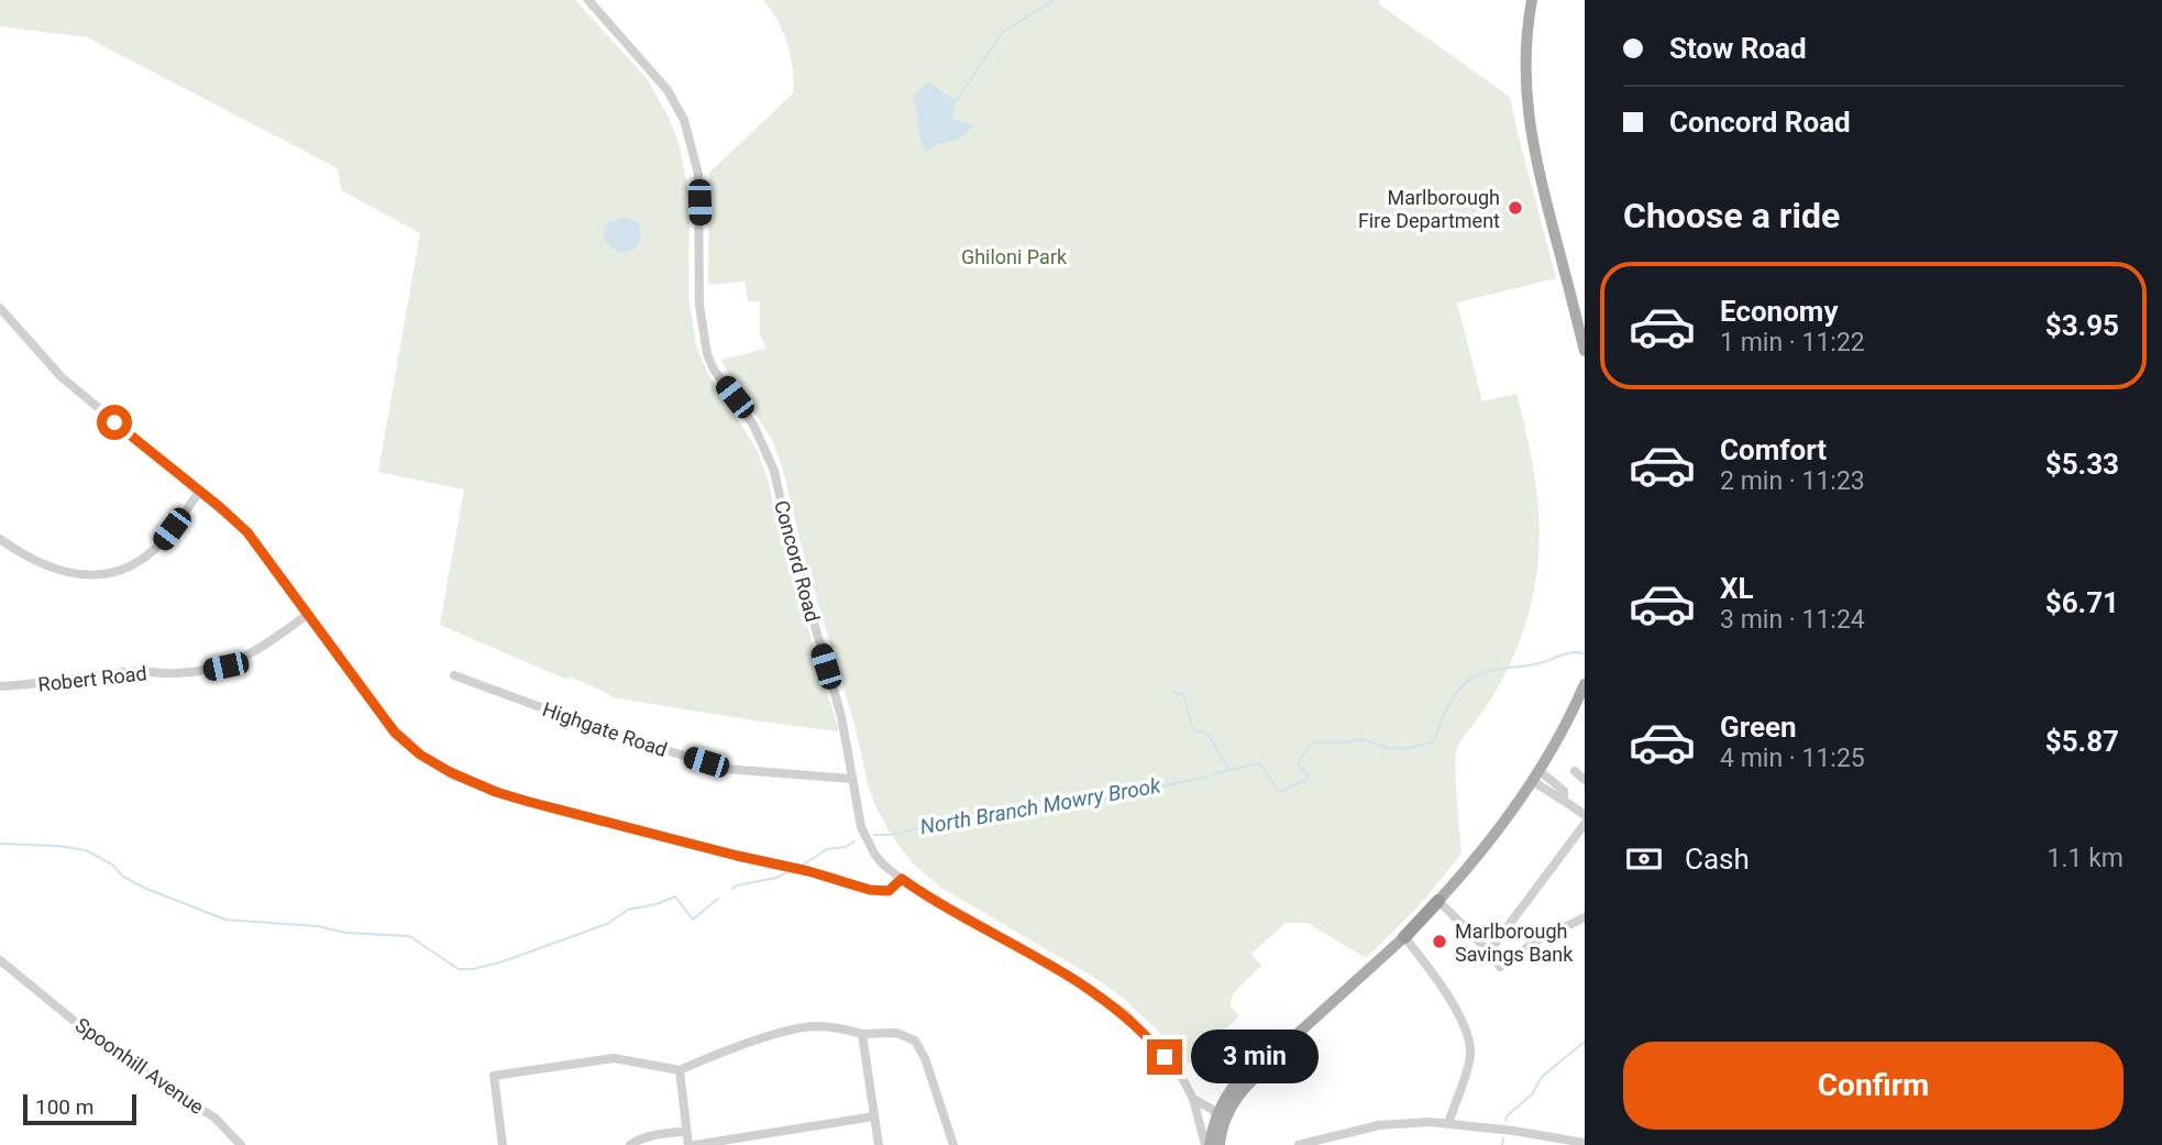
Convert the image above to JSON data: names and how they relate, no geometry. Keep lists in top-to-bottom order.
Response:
{
  "streets": {
    "street": [
      "Concord Road",
      "Robert Road",
      "Highgate Road",
      "Spoonhill Avenue"
    ]
  },
  "crossings": [
    ["Concord Road", "Highgate Road"]
  ],
  "water": ["North Branch Mowry Brook"],
  "parks": ["Ghiloni Park"],
  "places": ["Marlborough Fire Department", "Marlborough Savings Bank"],
  "scale_bar": "100 m",
  "page": {
    "banner": ["Stow Road", "Concord Road"],
    "heading": "Choose a ride",
    "list": [
      {
        "name": "Economy",
        "note": "1 min · 11:22",
        "value": "$3.95"
      },
      {
        "name": "Comfort",
        "note": "2 min · 11:23",
        "value": "$5.33"
      },
      {
        "name": "XL",
        "note": "3 min · 11:24",
        "value": "$6.71"
      },
      {
        "name": "Green",
        "note": "4 min · 11:25",
        "value": "$5.87"
      }
    ],
    "pay": ["Cash", "1.1 km"],
    "buttons": "Confirm",
    "bubble": "3 min",
    "scale": "100 m"
  }
}
